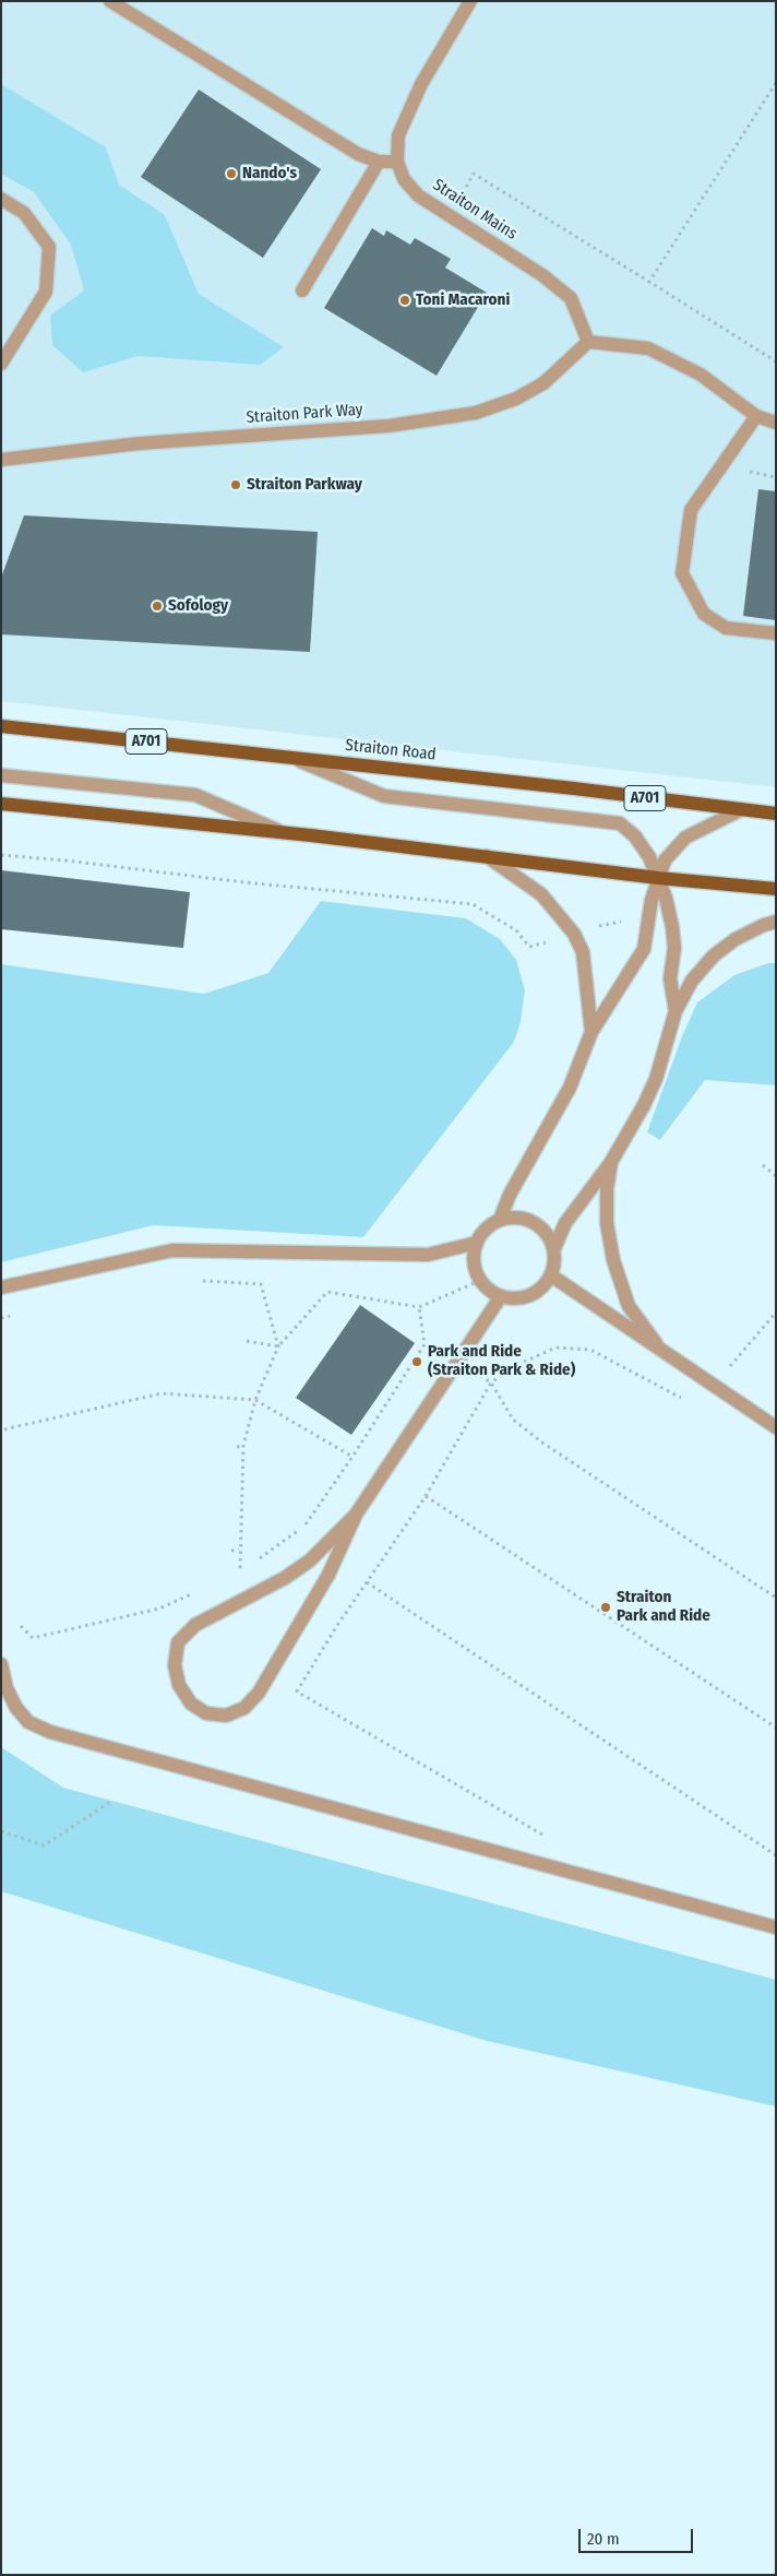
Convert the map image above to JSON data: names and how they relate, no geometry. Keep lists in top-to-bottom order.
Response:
{
  "streets": {
    "main road": ["A701", "Straiton Road"],
    "street": ["Straiton Mains", "Straiton Park Way"]
  },
  "crossings": [
    ["Straiton Mains", "Straiton Park Way"]
  ],
  "places": [
    "Nando's",
    "Toni Macaroni",
    "Straiton Parkway",
    "Sofology",
    "Park and Ride (Straiton Park & Ride)",
    "Straiton Park and Ride"
  ],
  "scale_bar": "20 m"
}
